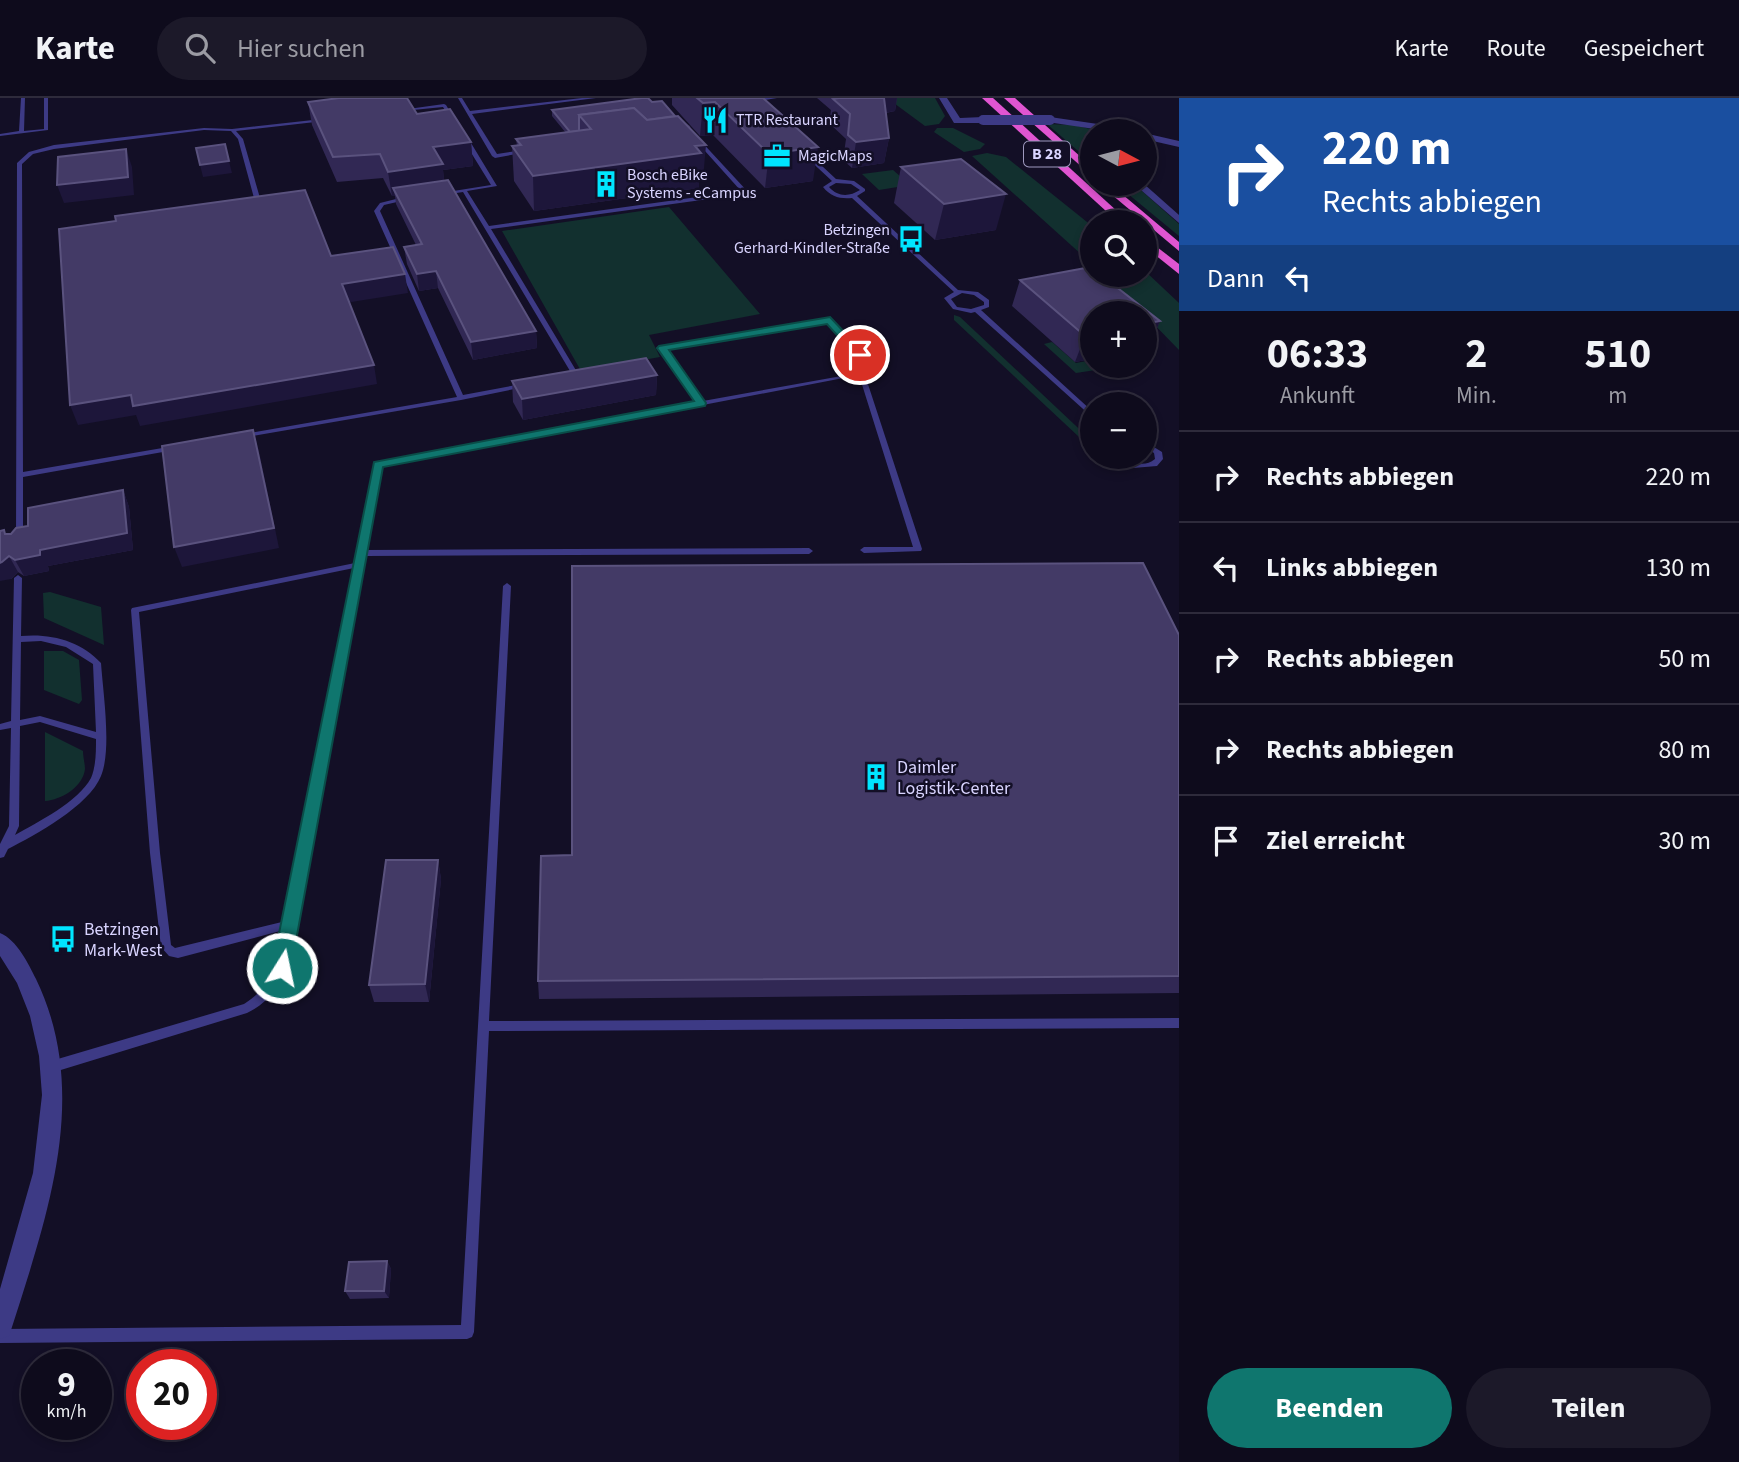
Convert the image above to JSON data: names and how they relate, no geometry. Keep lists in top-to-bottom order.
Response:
{
  "streets": {
    "highway": ["B 28"]
  },
  "places": {
    "restaurant": ["TTR Restaurant"],
    "office": ["MagicMaps"],
    "building": ["Bosch eBike Systems - eCampus", "Daimler Logistik-Center"],
    "bus stop": ["Betzingen Gerhard-Kindler-Straße", "Betzingen Mark-West"]
  },
  "north": "right",
  "page": {
    "header": "Karte",
    "search": "Hier suchen",
    "nav": ["Karte", "Route", "Gespeichert"],
    "turn": ["220 m", "Rechts abbiegen"],
    "map_buttons": ["+", "−"],
    "then": "Dann",
    "eta": [
      "06:33",
      "Ankunft",
      "2",
      "Min.",
      "510",
      "m"
    ],
    "list": [
      {
        "name": "Rechts abbiegen",
        "value": "220 m"
      },
      {
        "name": "Links abbiegen",
        "value": "130 m"
      },
      {
        "name": "Rechts abbiegen",
        "value": "50 m"
      },
      {
        "name": "Rechts abbiegen",
        "value": "80 m"
      },
      {
        "name": "Ziel erreicht",
        "value": "30 m"
      }
    ],
    "speed": "9 km/h",
    "limit": "20",
    "buttons": ["Beenden", "Teilen"]
  }
}
